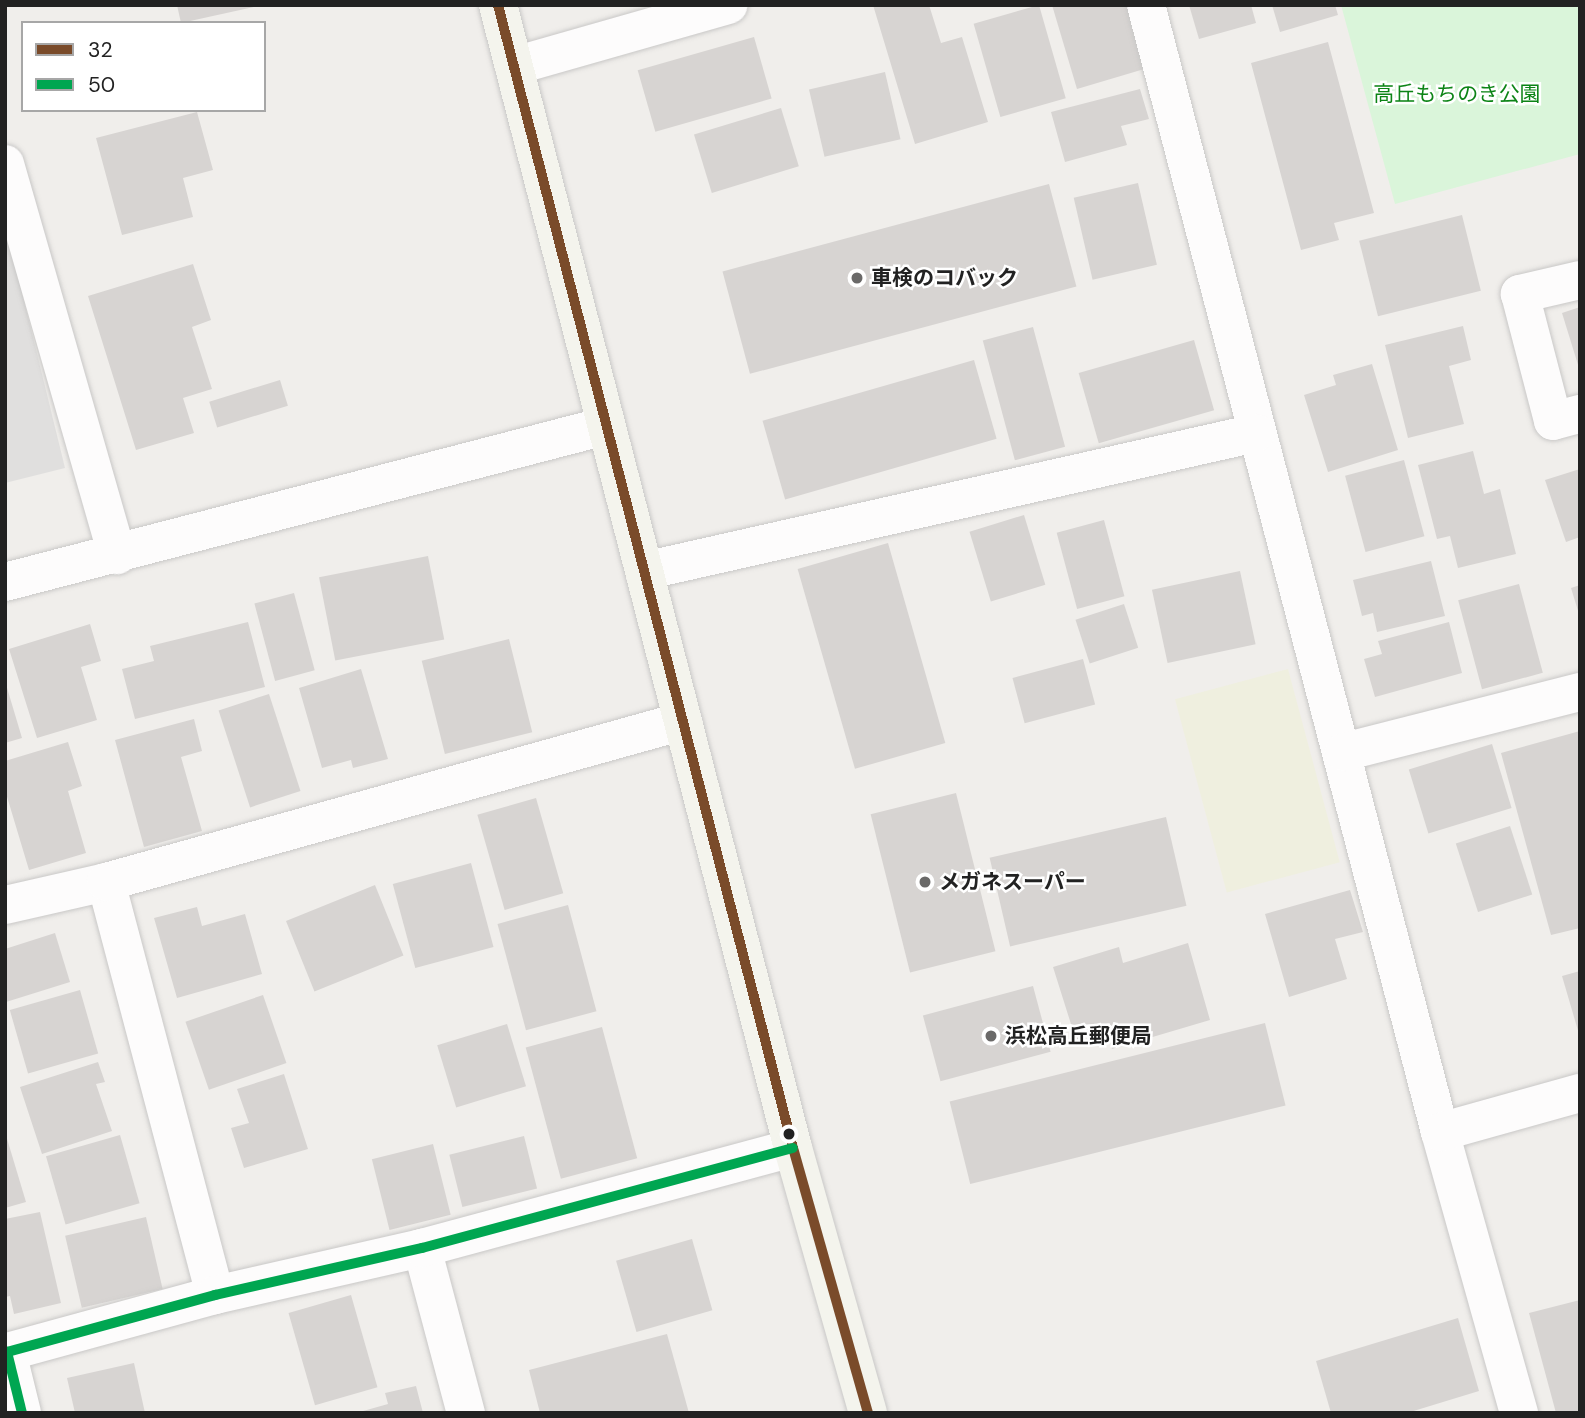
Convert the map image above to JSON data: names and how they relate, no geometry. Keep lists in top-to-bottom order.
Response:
{
  "parks": ["高丘もちのき公園"],
  "places": ["車検のコバック", "メガネスーパー", "浜松高丘郵便局"],
  "lines": ["transit line 32", "transit line 50"],
  "legend": ["32", "50"]
}
